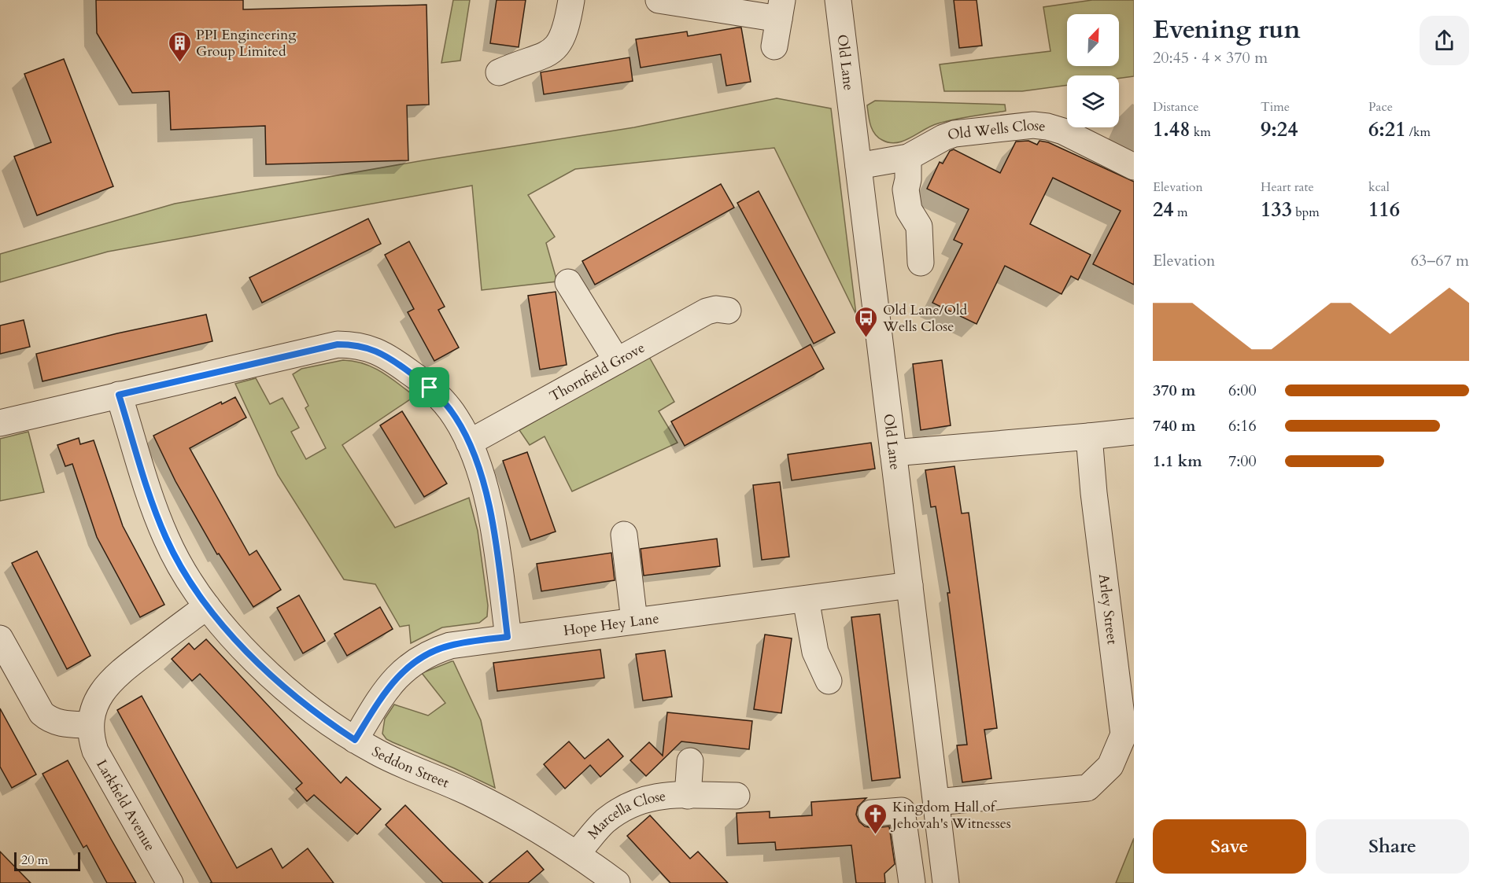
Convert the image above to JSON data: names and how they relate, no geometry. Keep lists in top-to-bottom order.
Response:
{
  "streets": {
    "street": [
      "Old Lane",
      "Old Wells Close",
      "Thornfield Grove",
      "Arley Street",
      "Hope Hey Lane",
      "Seddon Street",
      "Larkfield Avenue",
      "Marcella Close"
    ]
  },
  "crossings": [
    ["Old Lane", "Old Wells Close"],
    ["Old Lane", "Arley Street"],
    ["Old Lane", "Hope Hey Lane"],
    ["Hope Hey Lane", "Seddon Street"],
    ["Seddon Street", "Larkfield Avenue"],
    ["Seddon Street", "Marcella Close"]
  ],
  "places": {
    "building": ["PPI Engineering Group Limited"],
    "bus stop": ["Old Lane/Old Wells Close"],
    "church": ["Kingdom Hall of Jehovah's Witnesses"]
  },
  "scale_bar": "20 m",
  "north": "top right",
  "page": {
    "heading": ["Evening run", "20:45 · 4 × 370 m"],
    "stats": [
      ["Distance", "1.48 km"],
      ["Time", "9:24"],
      ["Pace", "6:21 /km"],
      ["Elevation", "24 m"],
      ["Heart rate", "133 bpm"],
      ["kcal", "116"]
    ],
    "chart": ["Elevation", "63–67 m"],
    "list": [
      {
        "name": "370 m",
        "note": "6:00"
      },
      {
        "name": "740 m",
        "note": "6:16"
      },
      {
        "name": "1.1 km",
        "note": "7:00"
      }
    ],
    "buttons": ["Save", "Share"],
    "scale": "20 m"
  }
}
